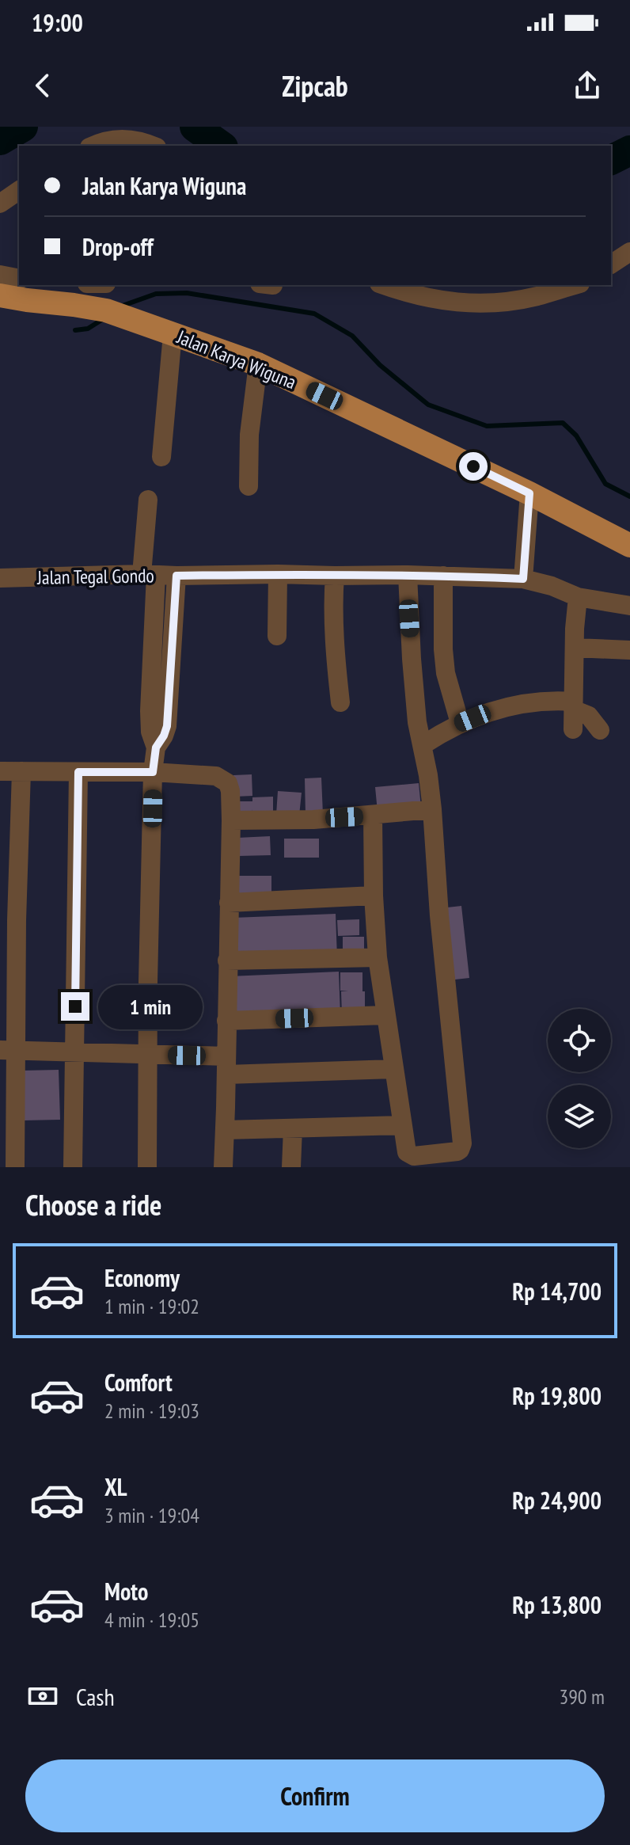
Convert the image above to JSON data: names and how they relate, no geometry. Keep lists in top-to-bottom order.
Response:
{
  "streets": {
    "main road": ["Jalan Karya Wiguna"],
    "street": ["Jalan Tegal Gondo"]
  },
  "page": {
    "status": "19:00",
    "header": "Zipcab",
    "banner": ["Jalan Karya Wiguna", "Drop-off"],
    "bubble": "1 min",
    "heading": "Choose a ride",
    "list": [
      {
        "name": "Economy",
        "note": "1 min · 19:02",
        "value": "Rp 14,700"
      },
      {
        "name": "Comfort",
        "note": "2 min · 19:03",
        "value": "Rp 19,800"
      },
      {
        "name": "XL",
        "note": "3 min · 19:04",
        "value": "Rp 24,900"
      },
      {
        "name": "Moto",
        "note": "4 min · 19:05",
        "value": "Rp 13,800"
      }
    ],
    "pay": ["Cash", "390 m"],
    "buttons": "Confirm"
  }
}
